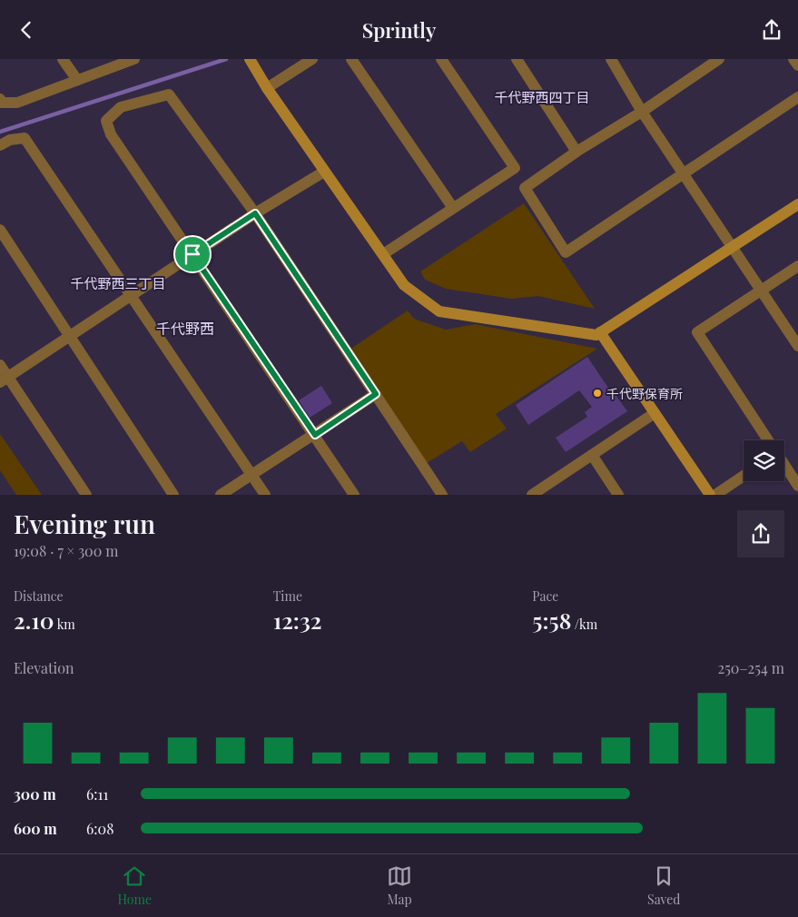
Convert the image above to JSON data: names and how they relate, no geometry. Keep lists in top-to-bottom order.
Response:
{
  "districts": ["千代野西四丁目", "千代野西三丁目", "千代野西"],
  "places": ["千代野保育所"],
  "page": {
    "header": "Sprintly",
    "heading": ["Evening run", "19:08 · 7 × 300 m"],
    "stats": [
      ["Distance", "2.10 km"],
      ["Time", "12:32"],
      ["Pace", "5:58 /km"]
    ],
    "chart": ["Elevation", "250–254 m"],
    "list": [
      {
        "name": "300 m",
        "note": "6:11"
      },
      {
        "name": "600 m",
        "note": "6:08"
      }
    ],
    "tabs": ["Home", "Map", "Saved"]
  }
}
